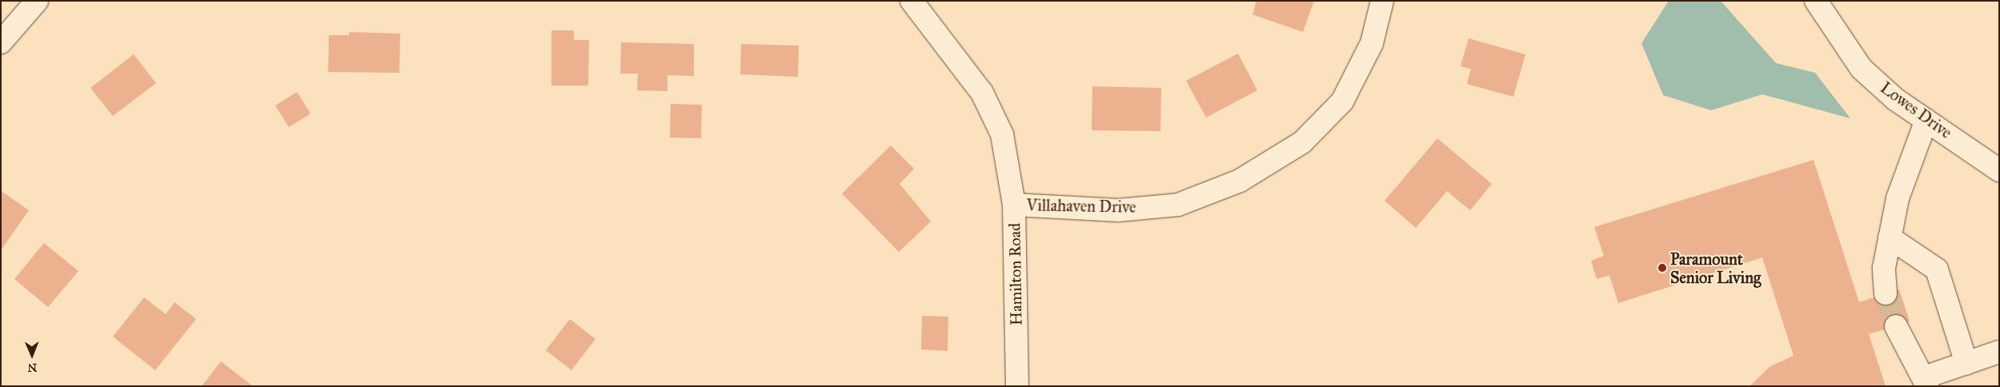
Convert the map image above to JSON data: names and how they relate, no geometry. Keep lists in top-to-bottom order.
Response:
{
  "streets": {
    "street": ["Lowes Drive", "Villahaven Drive", "Hamilton Road"]
  },
  "crossings": [
    ["Villahaven Drive", "Hamilton Road"]
  ],
  "places": ["Paramount Senior Living"],
  "north": "bottom"
}
